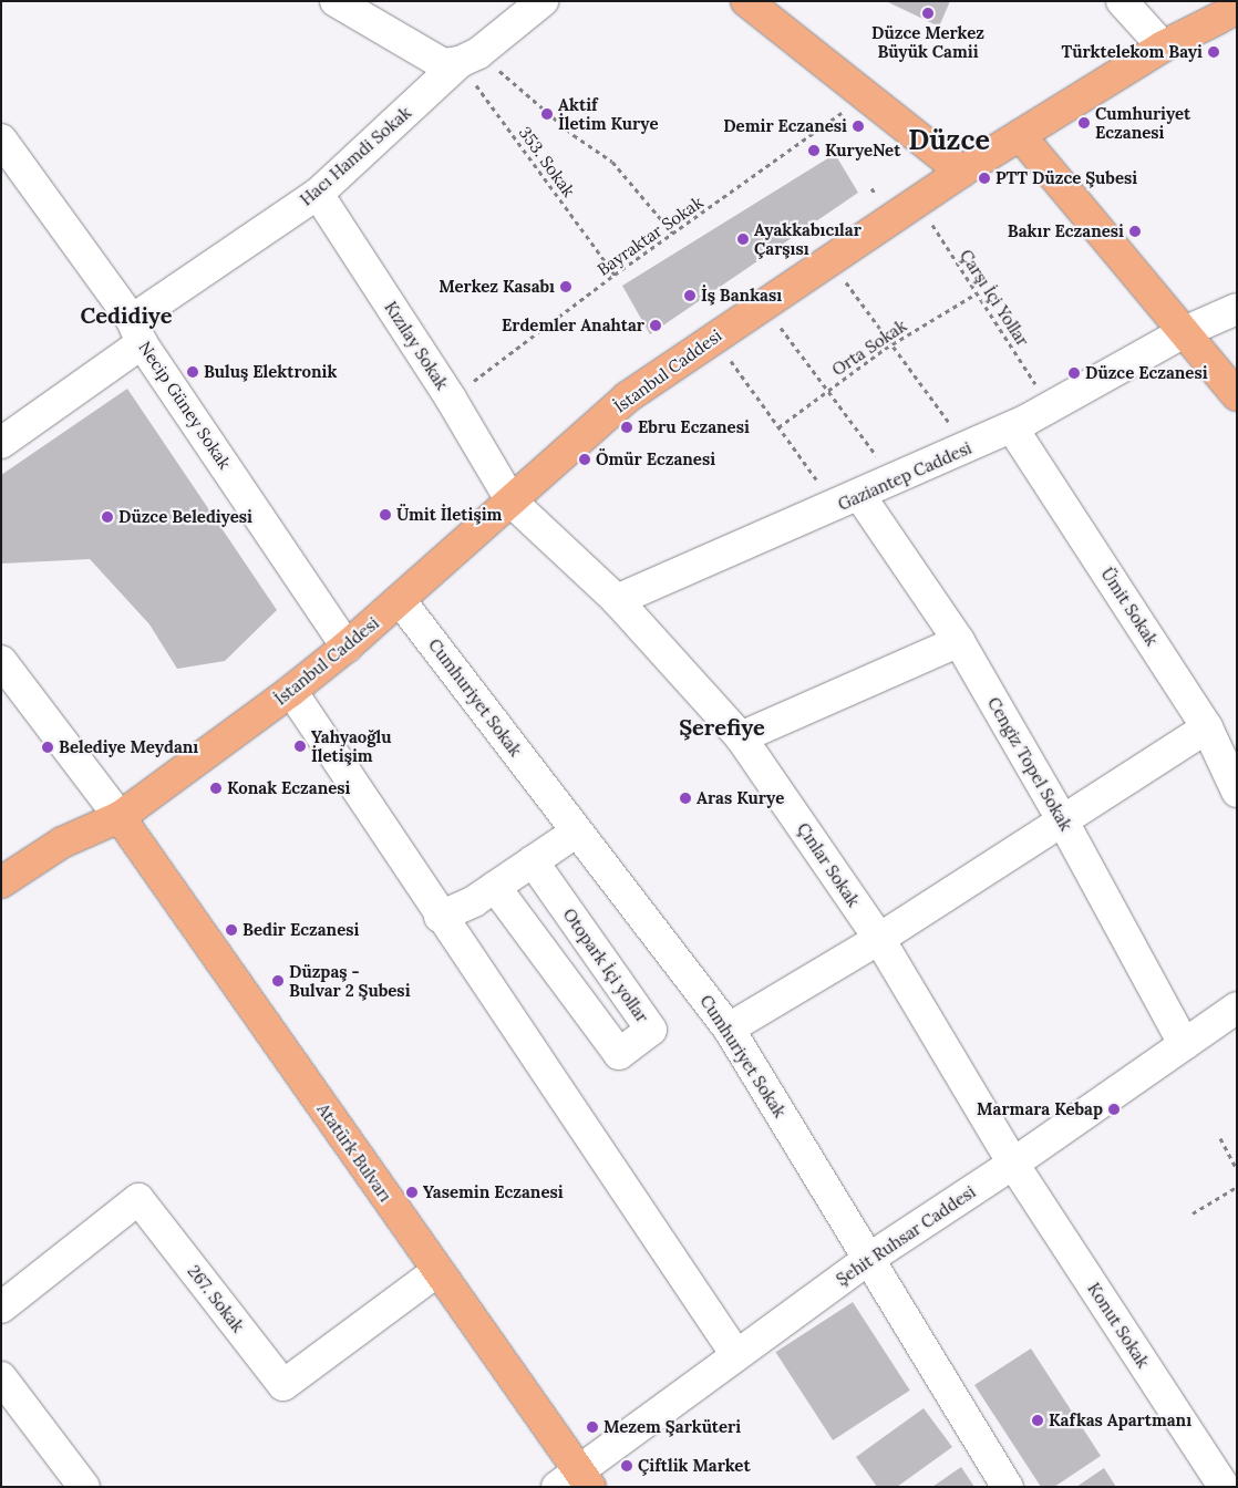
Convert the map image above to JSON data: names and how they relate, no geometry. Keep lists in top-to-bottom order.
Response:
{
  "streets": {
    "main road": ["İstanbul Caddesi", "Atatürk Bulvarı"],
    "street": [
      "Hacı Hamdi Sokak",
      "Kızılay Sokak",
      "Necip Güney Sokak",
      "Gaziantep Caddesi",
      "Ümit Sokak",
      "Cumhuriyet Sokak",
      "Cengiz Topel Sokak",
      "Çınlar Sokak",
      "Otopark İçi yollar",
      "Şehit Ruhsar Caddesi",
      "267. Sokak",
      "Konut Sokak"
    ],
    "path": [
      "353. Sokak",
      "Bayraktar Sokak",
      "Çarşı İçi Yollar",
      "Orta Sokak"
    ]
  },
  "crossings": [
    ["Hacı Hamdi Sokak", "353. Sokak"],
    ["Hacı Hamdi Sokak", "Kızılay Sokak"],
    ["Hacı Hamdi Sokak", "Necip Güney Sokak"],
    ["353. Sokak", "Bayraktar Sokak"],
    ["Bayraktar Sokak", "Kızılay Sokak"],
    ["Çarşı İçi Yollar", "Orta Sokak"],
    ["Çarşı İçi Yollar", "İstanbul Caddesi"],
    ["Çarşı İçi Yollar", "Gaziantep Caddesi"],
    ["Kızılay Sokak", "İstanbul Caddesi"],
    ["Kızılay Sokak", "Çınlar Sokak"],
    ["İstanbul Caddesi", "Necip Güney Sokak"],
    ["İstanbul Caddesi", "Cumhuriyet Sokak"],
    ["İstanbul Caddesi", "Çınlar Sokak"],
    ["İstanbul Caddesi", "Atatürk Bulvarı"],
    ["Gaziantep Caddesi", "Ümit Sokak"],
    ["Gaziantep Caddesi", "Cengiz Topel Sokak"],
    ["Gaziantep Caddesi", "Çınlar Sokak"],
    ["Cumhuriyet Sokak", "Şehit Ruhsar Caddesi"],
    ["Cengiz Topel Sokak", "Şehit Ruhsar Caddesi"],
    ["Çınlar Sokak", "Şehit Ruhsar Caddesi"],
    ["Çınlar Sokak", "Konut Sokak"],
    ["Atatürk Bulvarı", "Şehit Ruhsar Caddesi"],
    ["Atatürk Bulvarı", "267. Sokak"],
    ["Şehit Ruhsar Caddesi", "Konut Sokak"]
  ],
  "districts": ["Düzce", "Cedidiye", "Şerefiye"],
  "places": [
    "Düzce Merkez Büyük Camii",
    "Türktelekom Bayi",
    "Aktif İletim Kurye",
    "Cumhuriyet Eczanesi",
    "Demir Eczanesi",
    "KuryeNet",
    "PTT Düzce Şubesi",
    "Bakır Eczanesi",
    "Ayakkabıcılar Çarşısı",
    "Merkez Kasabı",
    "İş Bankası",
    "Erdemler Anahtar",
    "Buluş Elektronik",
    "Düzce Eczanesi",
    "Ebru Eczanesi",
    "Ömür Eczanesi",
    "Ümit İletişim",
    "Düzce Belediyesi",
    "Yahyaoğlu İletişim",
    "Belediye Meydanı",
    "Konak Eczanesi",
    "Aras Kurye",
    "Bedir Eczanesi",
    "Düzpaş - Bulvar 2 Şubesi",
    "Marmara Kebap",
    "Yasemin Eczanesi",
    "Kafkas Apartmanı",
    "Mezem Şarküteri",
    "Çiftlik Market"
  ]
}
